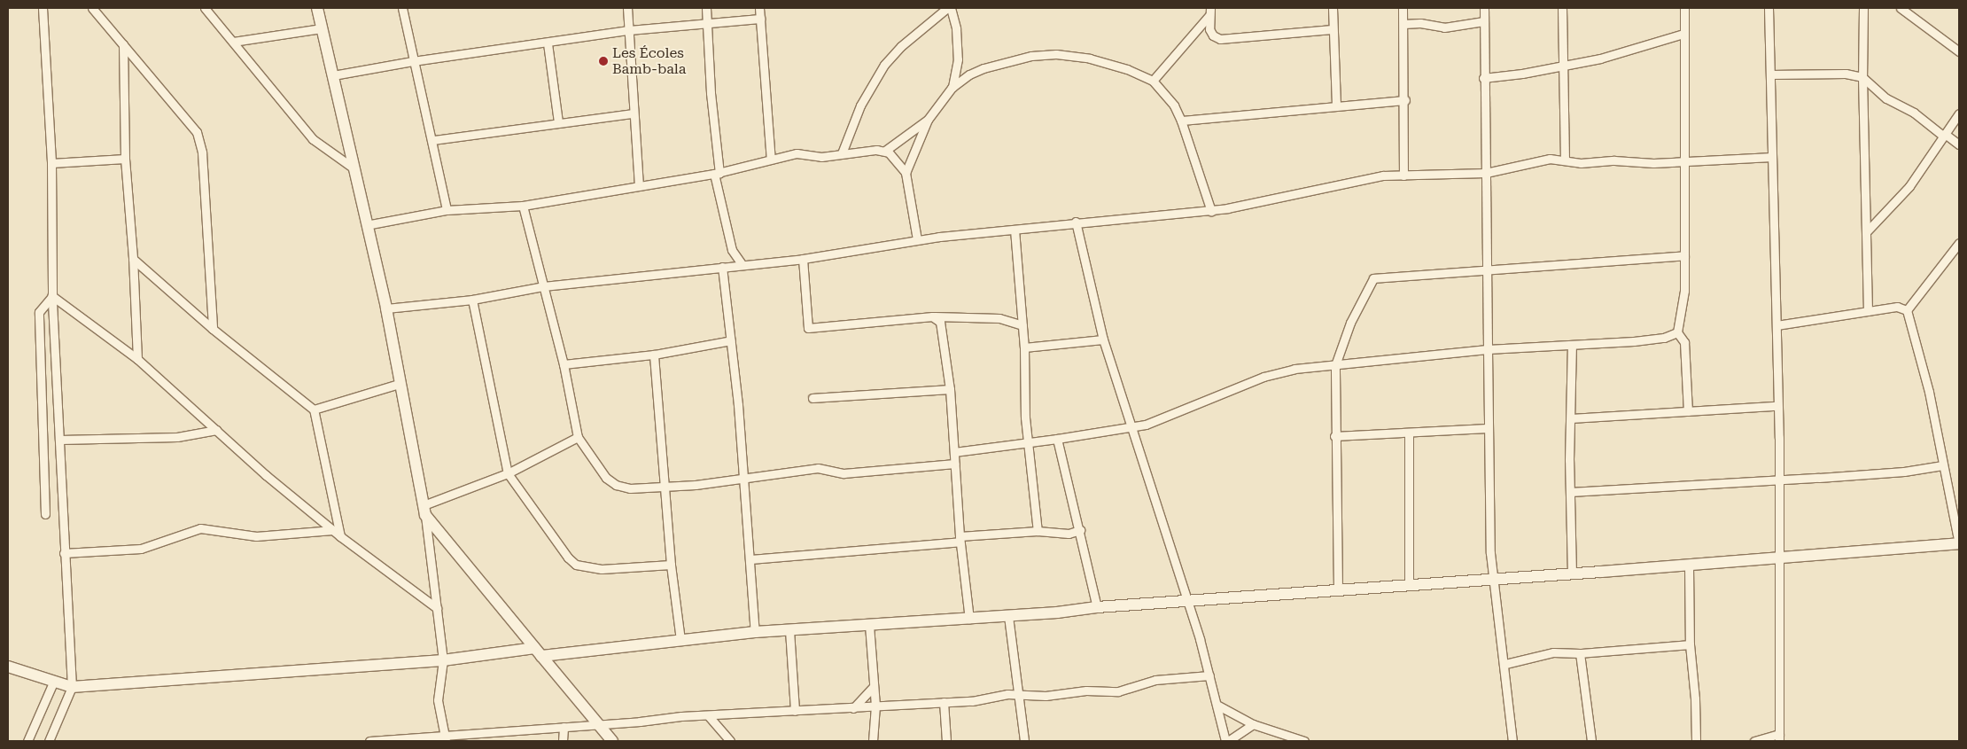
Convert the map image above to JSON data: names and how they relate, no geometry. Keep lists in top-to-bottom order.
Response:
{
  "places": ["Les Écoles Bamb-bala"]
}
